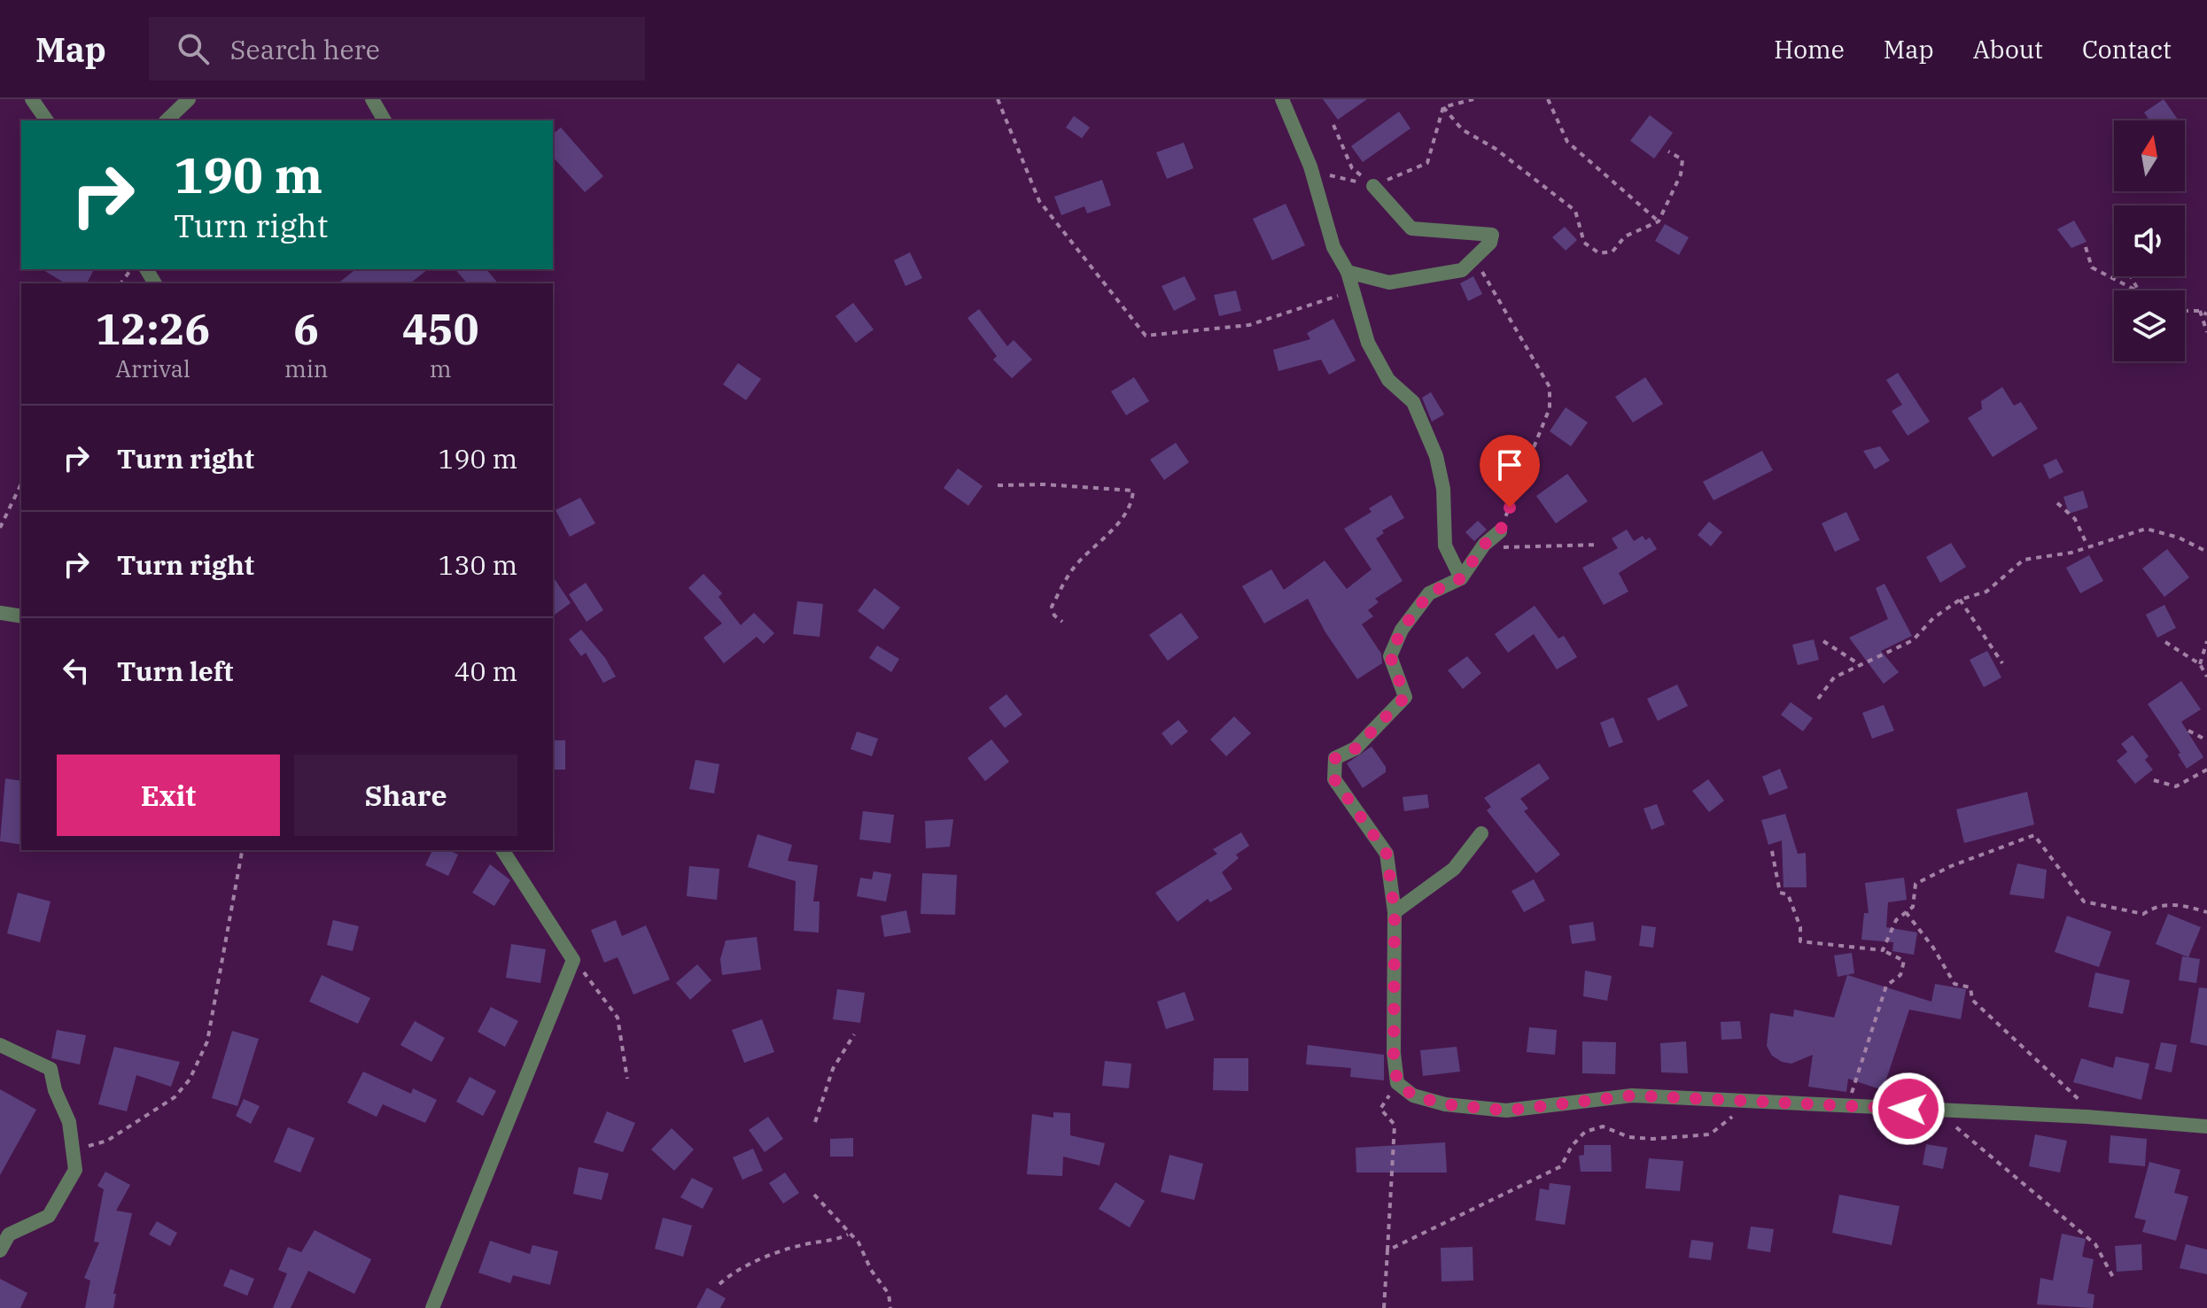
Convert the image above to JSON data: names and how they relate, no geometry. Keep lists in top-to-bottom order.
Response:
{
  "north": "top",
  "page": {
    "header": "Map",
    "search": "Search here",
    "nav": [
      "Home",
      "Map",
      "About",
      "Contact"
    ],
    "turn": ["190 m", "Turn right"],
    "eta": [
      "12:26",
      "Arrival",
      "6",
      "min",
      "450",
      "m"
    ],
    "list": [
      {
        "name": "Turn right",
        "value": "190 m"
      },
      {
        "name": "Turn right",
        "value": "130 m"
      },
      {
        "name": "Turn left",
        "value": "40 m"
      }
    ],
    "buttons": ["Exit", "Share"]
  }
}
